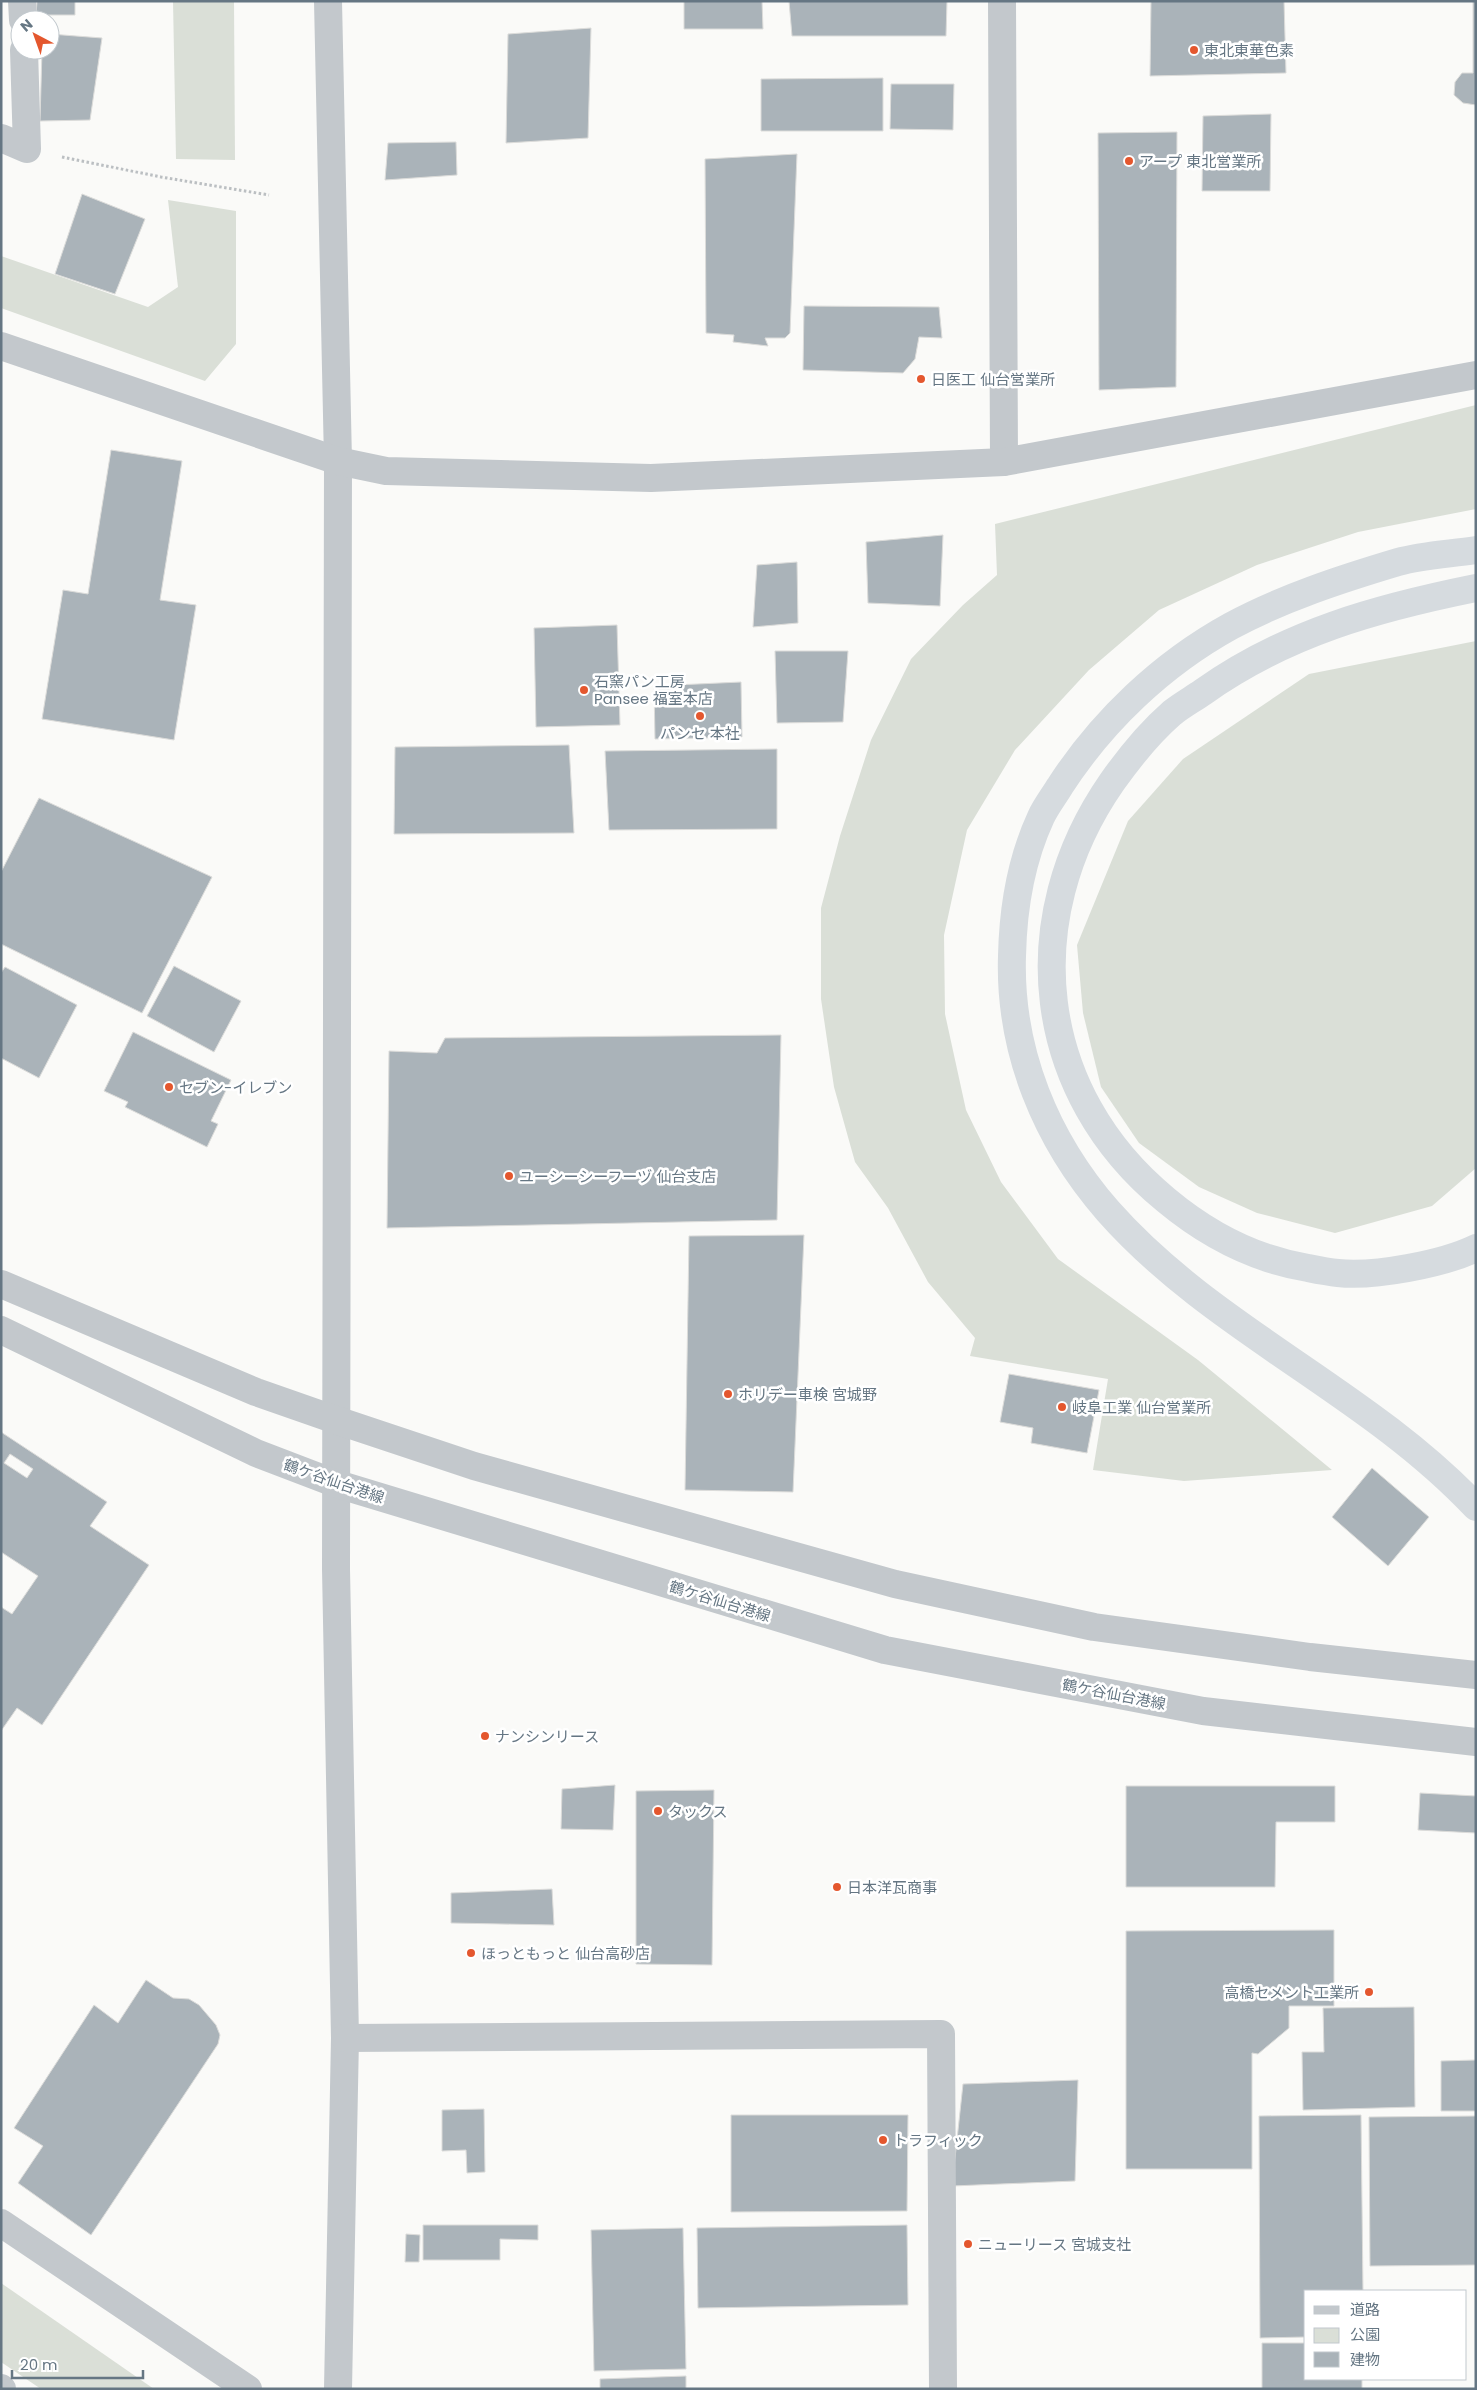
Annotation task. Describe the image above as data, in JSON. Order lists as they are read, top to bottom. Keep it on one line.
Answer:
{"streets":{"street":["鶴ケ谷仙台港線"]},"places":["東北東華色素","アープ 東北営業所","日医工 仙台営業所","石窯パン工房 Pansee 福室本店","パンセ 本社","セブン-イレブン","ユーシーシーフーヅ 仙台支店","ホリデー車検 宮城野","岐阜工業 仙台営業所","ナンシンリース","タックス","日本洋瓦商事","ほっともっと 仙台高砂店","高橋セメント工業所","トラフィック","ニューリース 宮城支社"],"legend":["道路","公園","建物"],"scale_bar":"20 m","north":"top left"}
